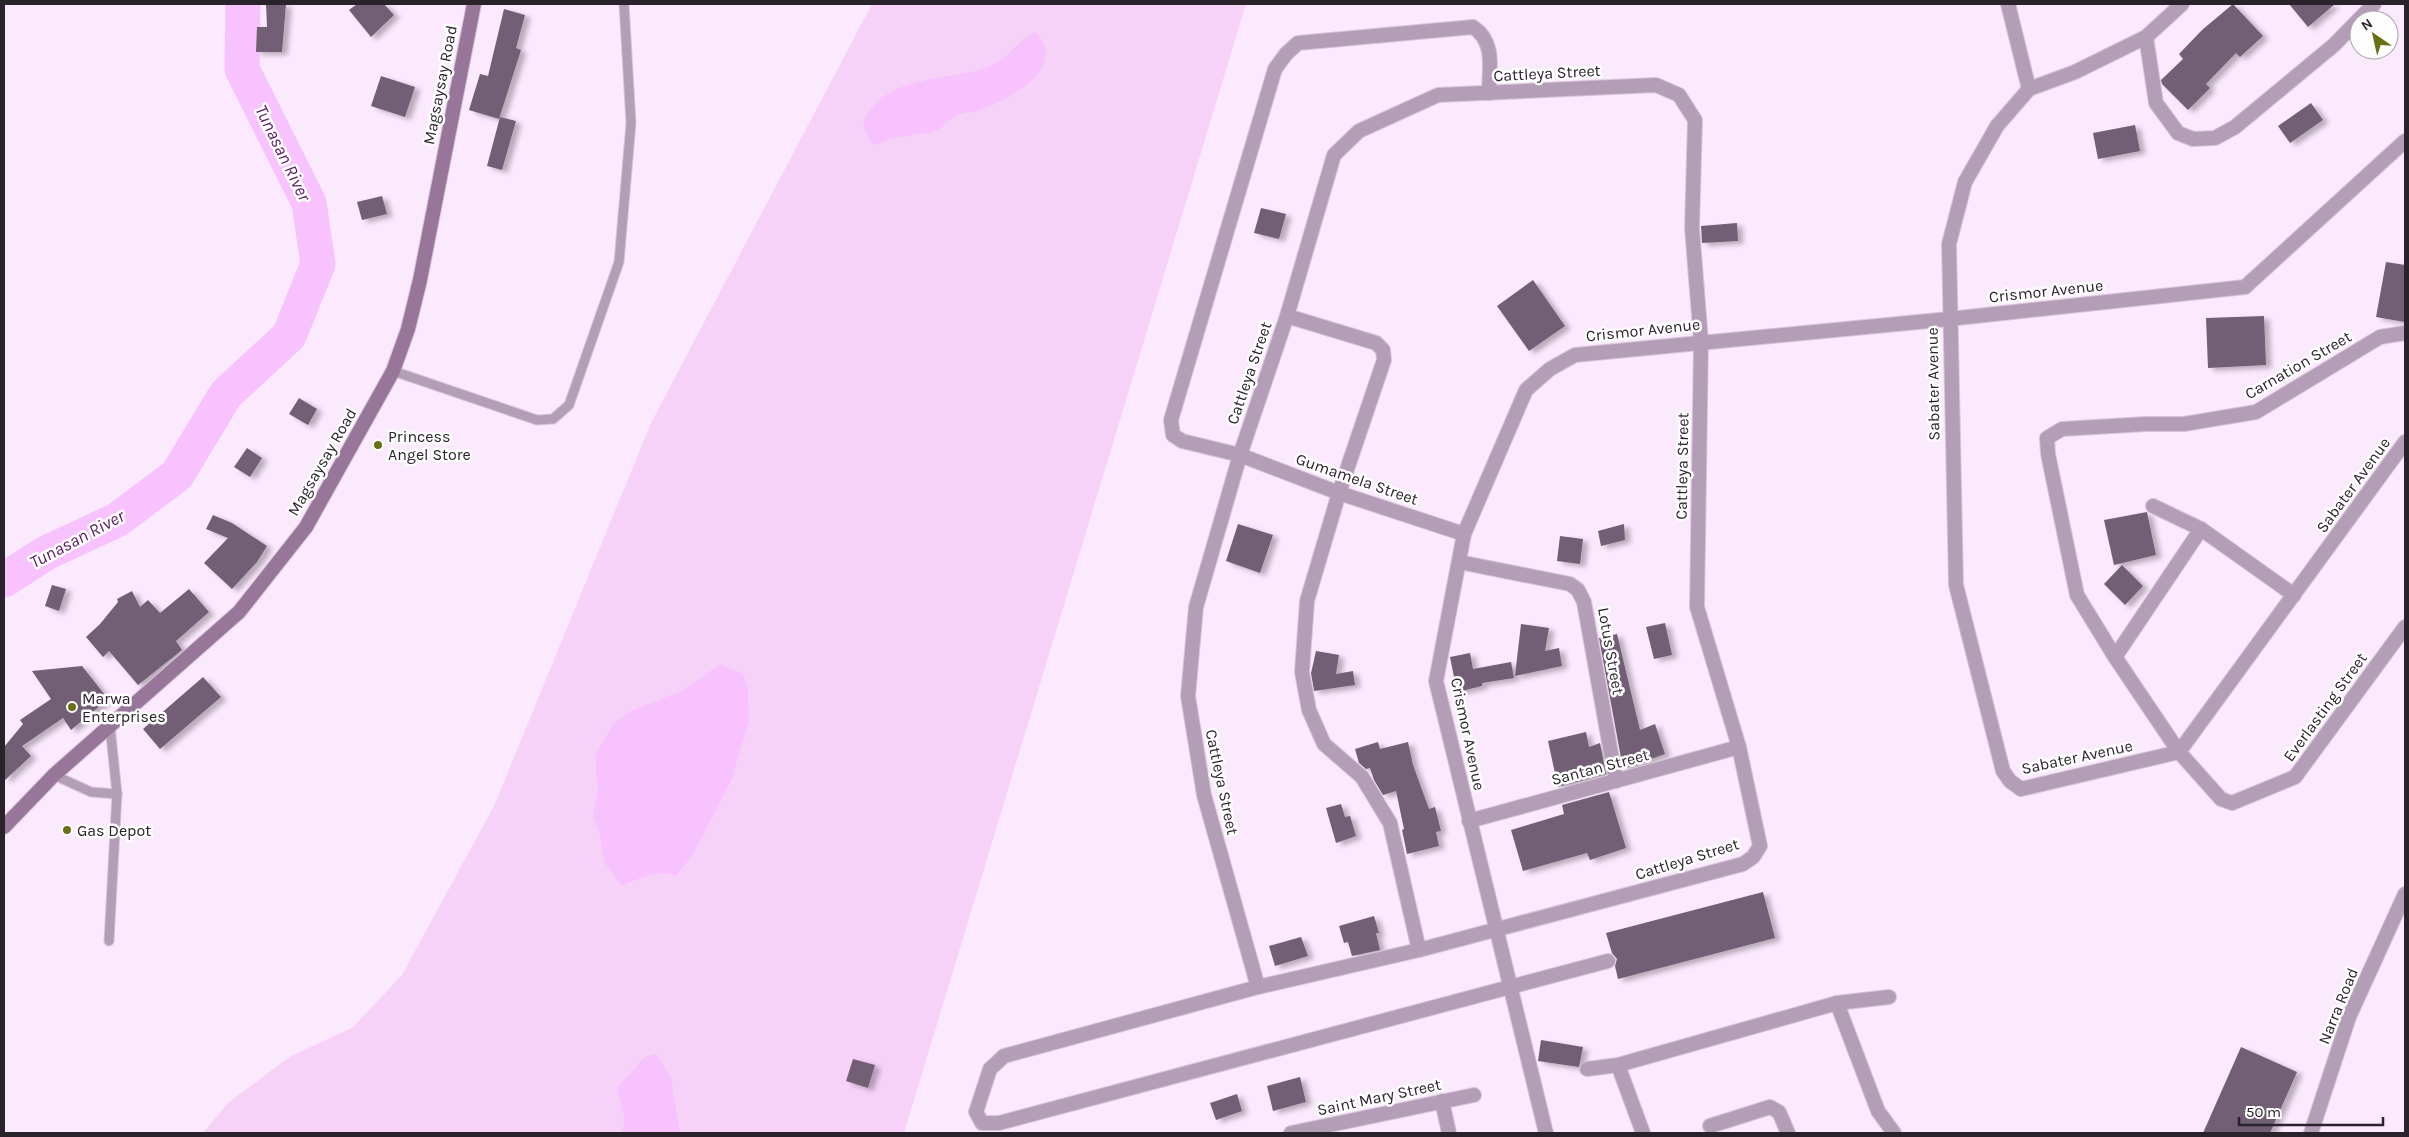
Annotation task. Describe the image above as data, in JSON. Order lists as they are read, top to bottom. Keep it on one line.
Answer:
{"streets":{"main road":["Magsaysay Road"],"street":["Cattleya Street","Crismor Avenue","Carnation Street","Sabater Avenue","Gumamela Street","Lotus Street","Everlasting Street","Santan Street","Narra Road","Saint Mary Street"]},"crossings":[["Cattleya Street","Crismor Avenue"],["Cattleya Street","Gumamela Street"],["Cattleya Street","Santan Street"],["Crismor Avenue","Sabater Avenue"],["Crismor Avenue","Gumamela Street"],["Crismor Avenue","Lotus Street"],["Crismor Avenue","Santan Street"],["Sabater Avenue","Everlasting Street"],["Lotus Street","Santan Street"]],"water":["Tunasan River"],"places":["Princess Angel Store","Marwa Enterprises","Gas Depot"],"scale_bar":"50 m","north":"top left"}
